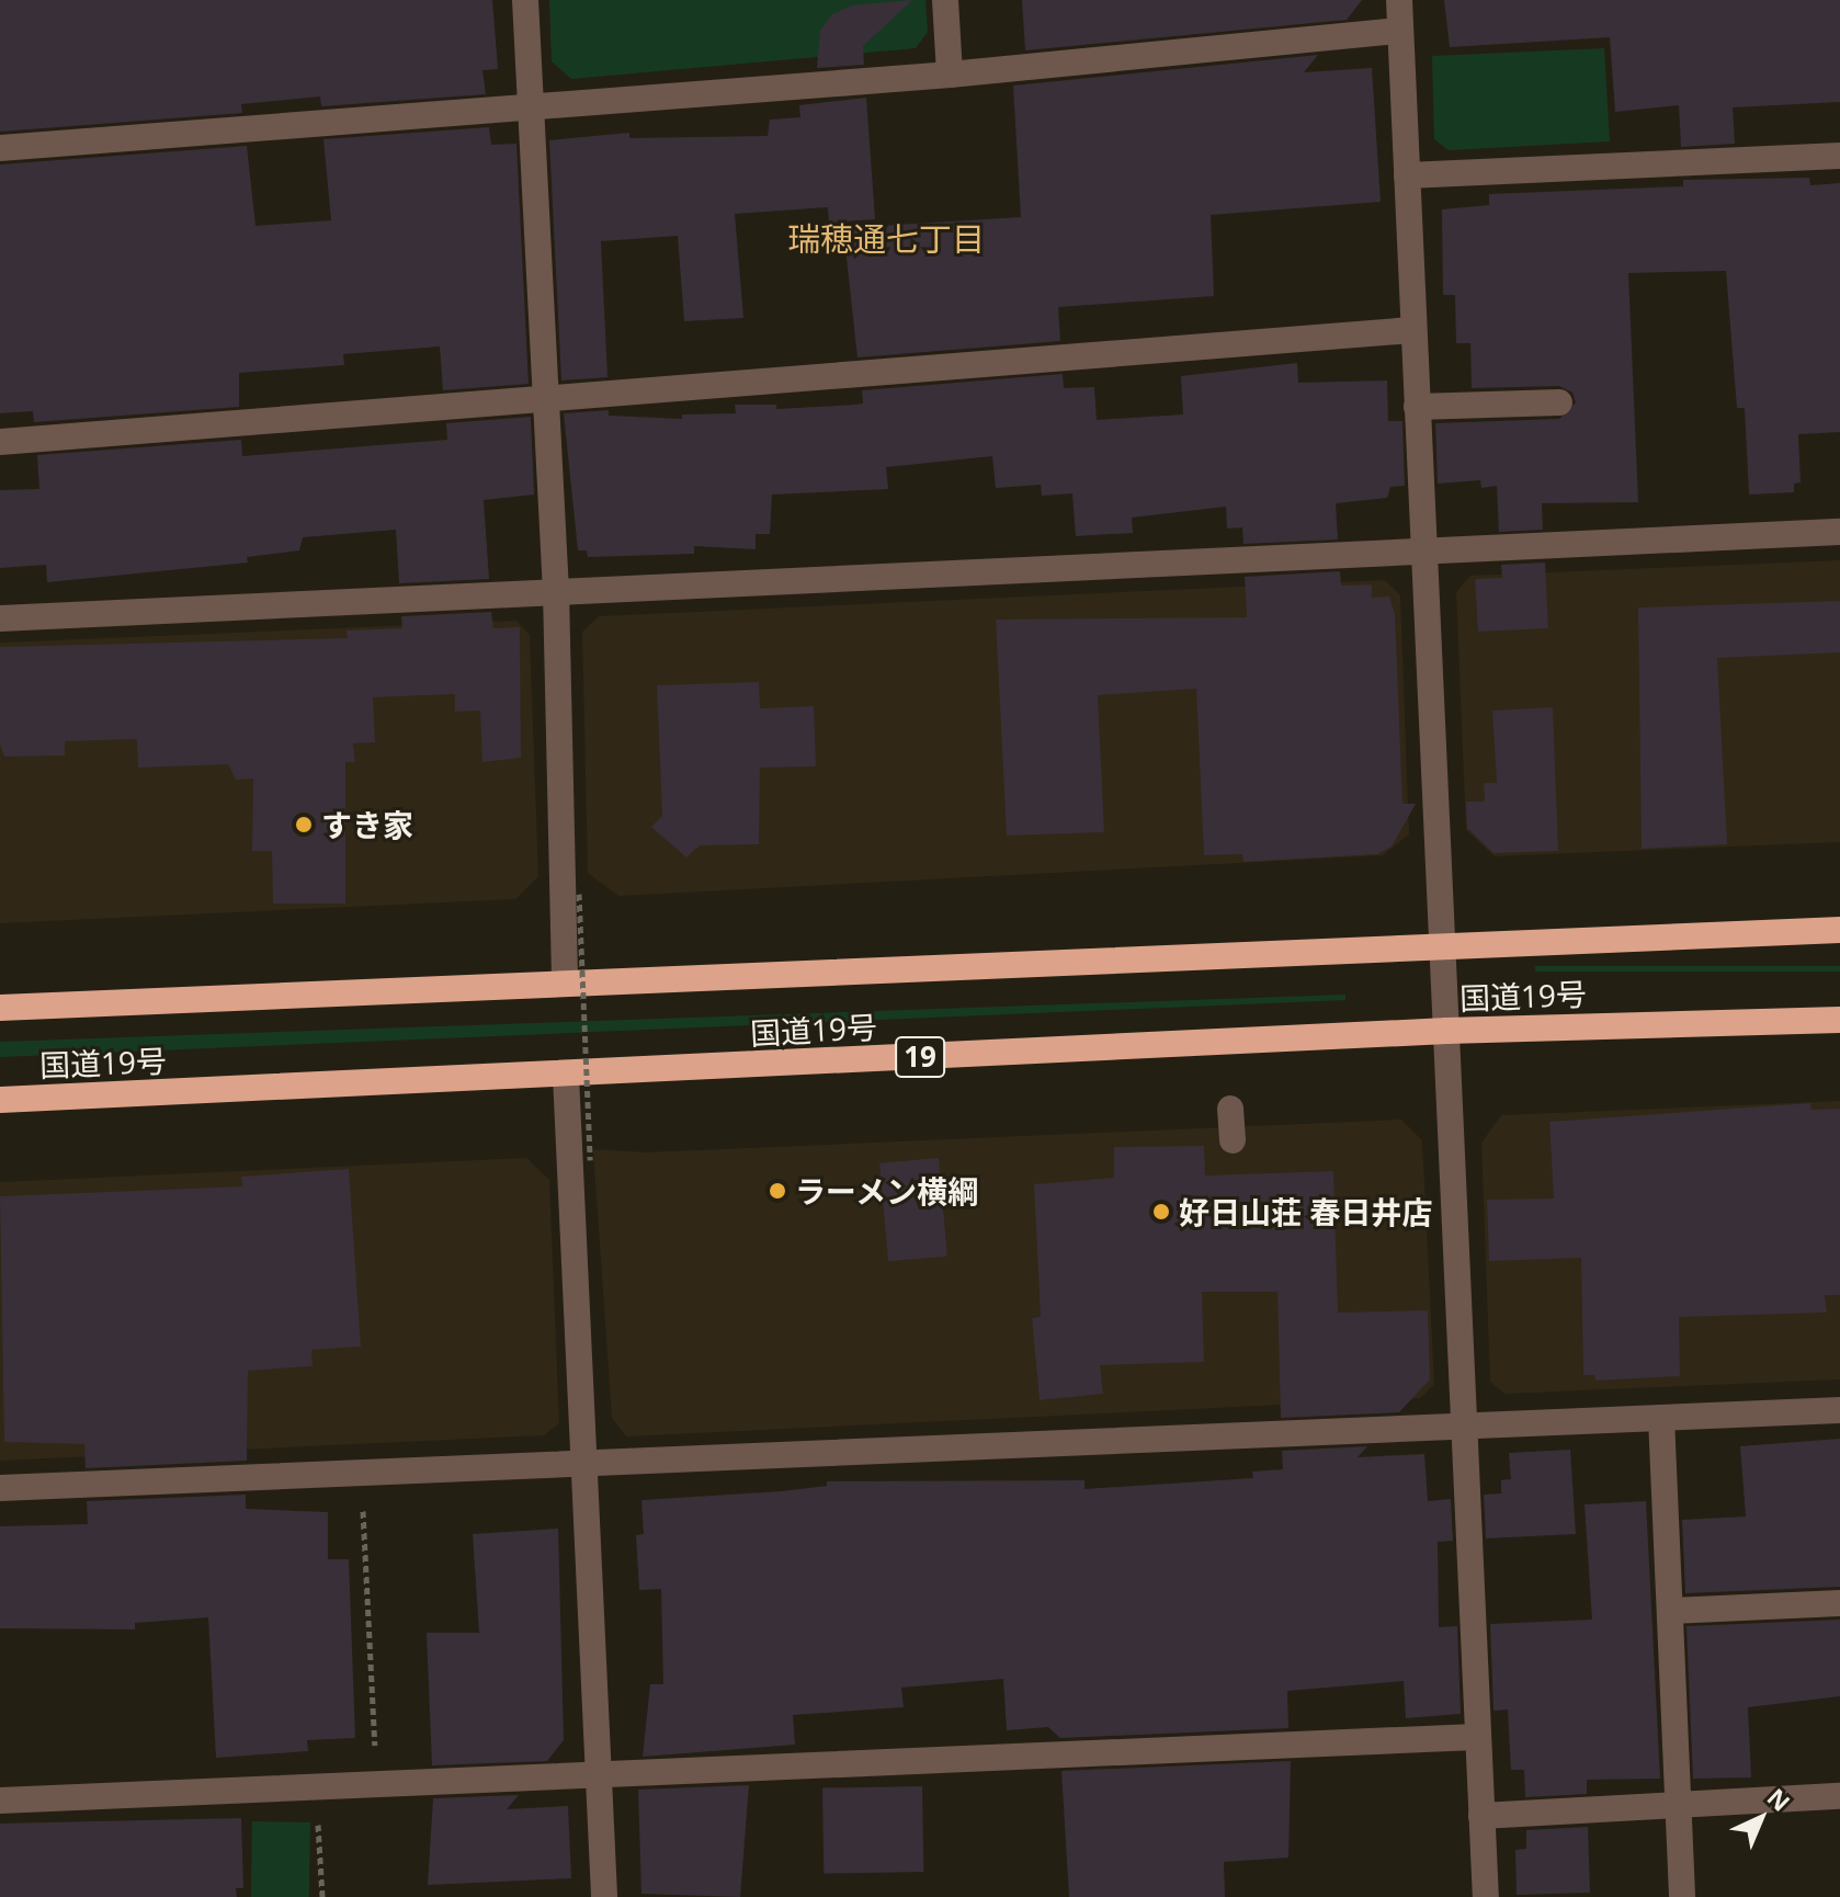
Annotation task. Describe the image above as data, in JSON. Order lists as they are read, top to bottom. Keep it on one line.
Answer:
{"streets":{"highway":["国道19号","19"]},"districts":["瑞穂通七丁目"],"places":["すき家","ラーメン横綱","好日山荘 春日井店"],"north":"top right"}
